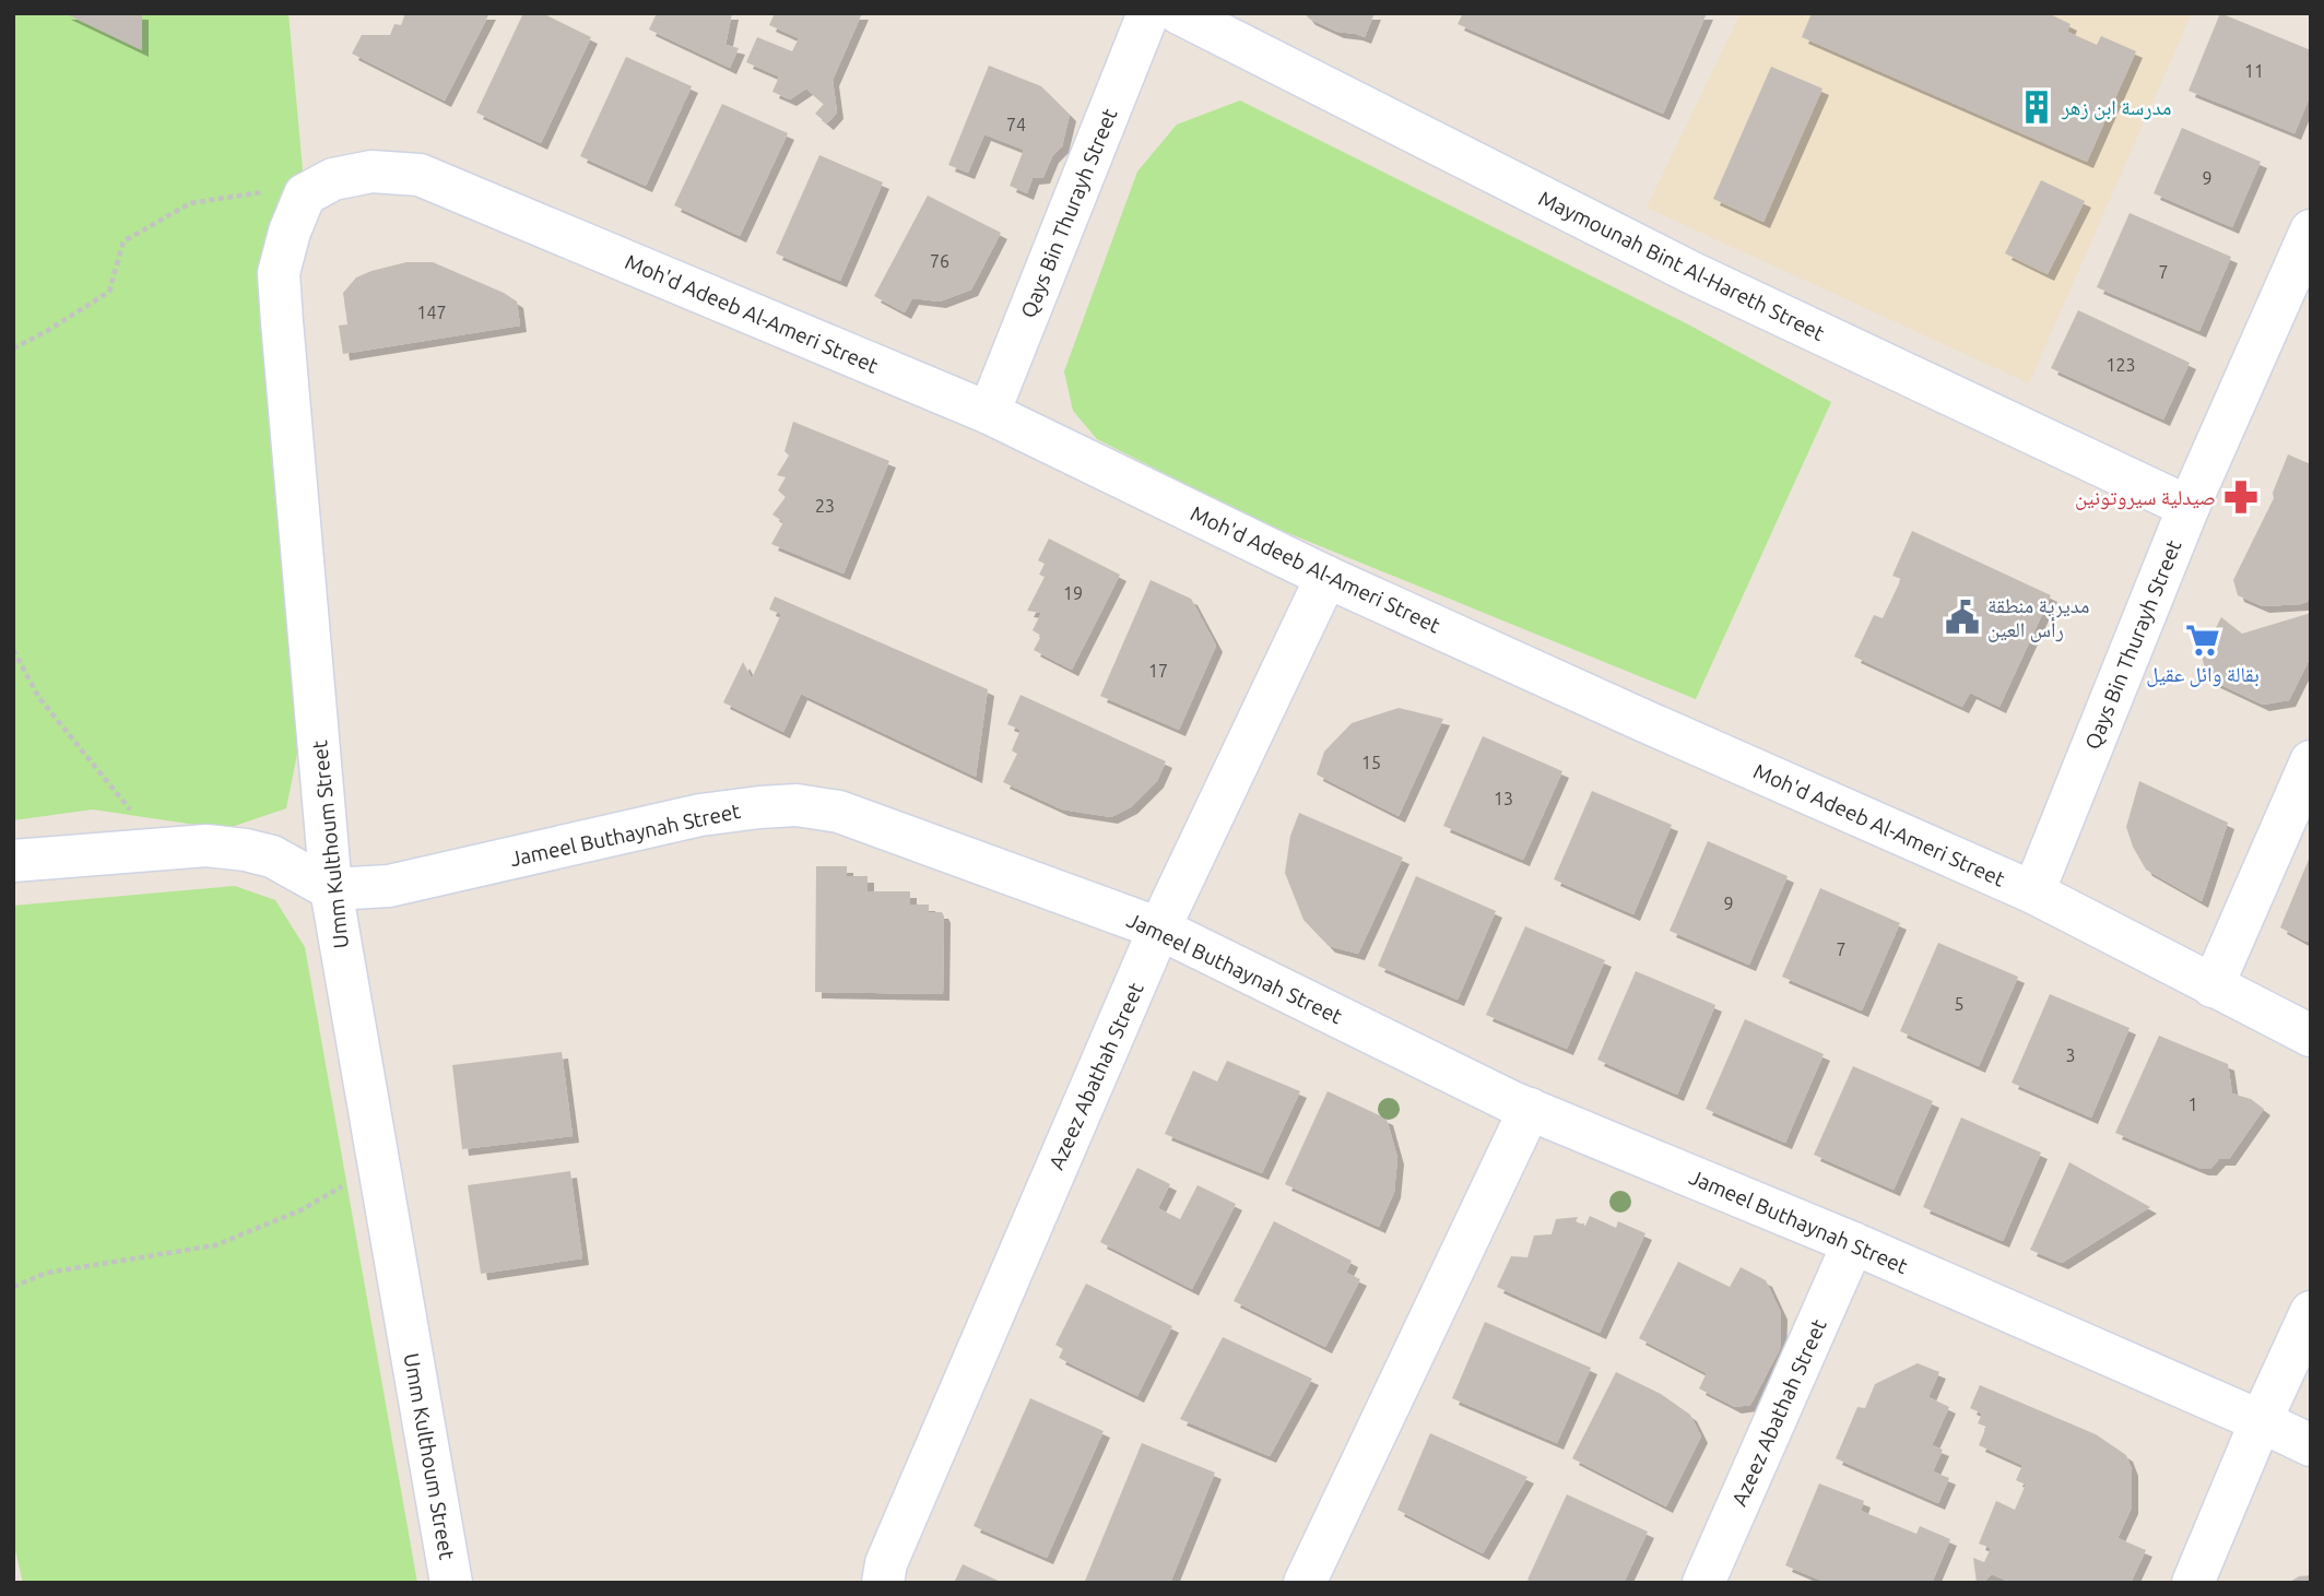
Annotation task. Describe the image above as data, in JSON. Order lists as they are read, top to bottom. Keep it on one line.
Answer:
{"streets":{"street":["Qays Bin Thurayh Street","Maymounah Bint Al-Hareth Street","Moh'd Adeeb Al-Ameri Street","Jameel Buthaynah Street","Umm Kulthoum Street","Azeez Abathah Street"]},"crossings":[["Qays Bin Thurayh Street","Maymounah Bint Al-Hareth Street"],["Qays Bin Thurayh Street","Moh'd Adeeb Al-Ameri Street"],["Moh'd Adeeb Al-Ameri Street","Umm Kulthoum Street"],["Moh'd Adeeb Al-Ameri Street","Azeez Abathah Street"],["Jameel Buthaynah Street","Umm Kulthoum Street"],["Jameel Buthaynah Street","Azeez Abathah Street"]],"places":{"building":["مدرسة ابن زهر"],"pharmacy":["صيدلية سيروتونين"],"public building":["مديرية منطقة رأس العين"],"supermarket":["بقالة وائل عقيل"]},"house_numbers":["11","74","9","76","7","147","123","23","19","17","15","13","9","7","5","3","1"]}
